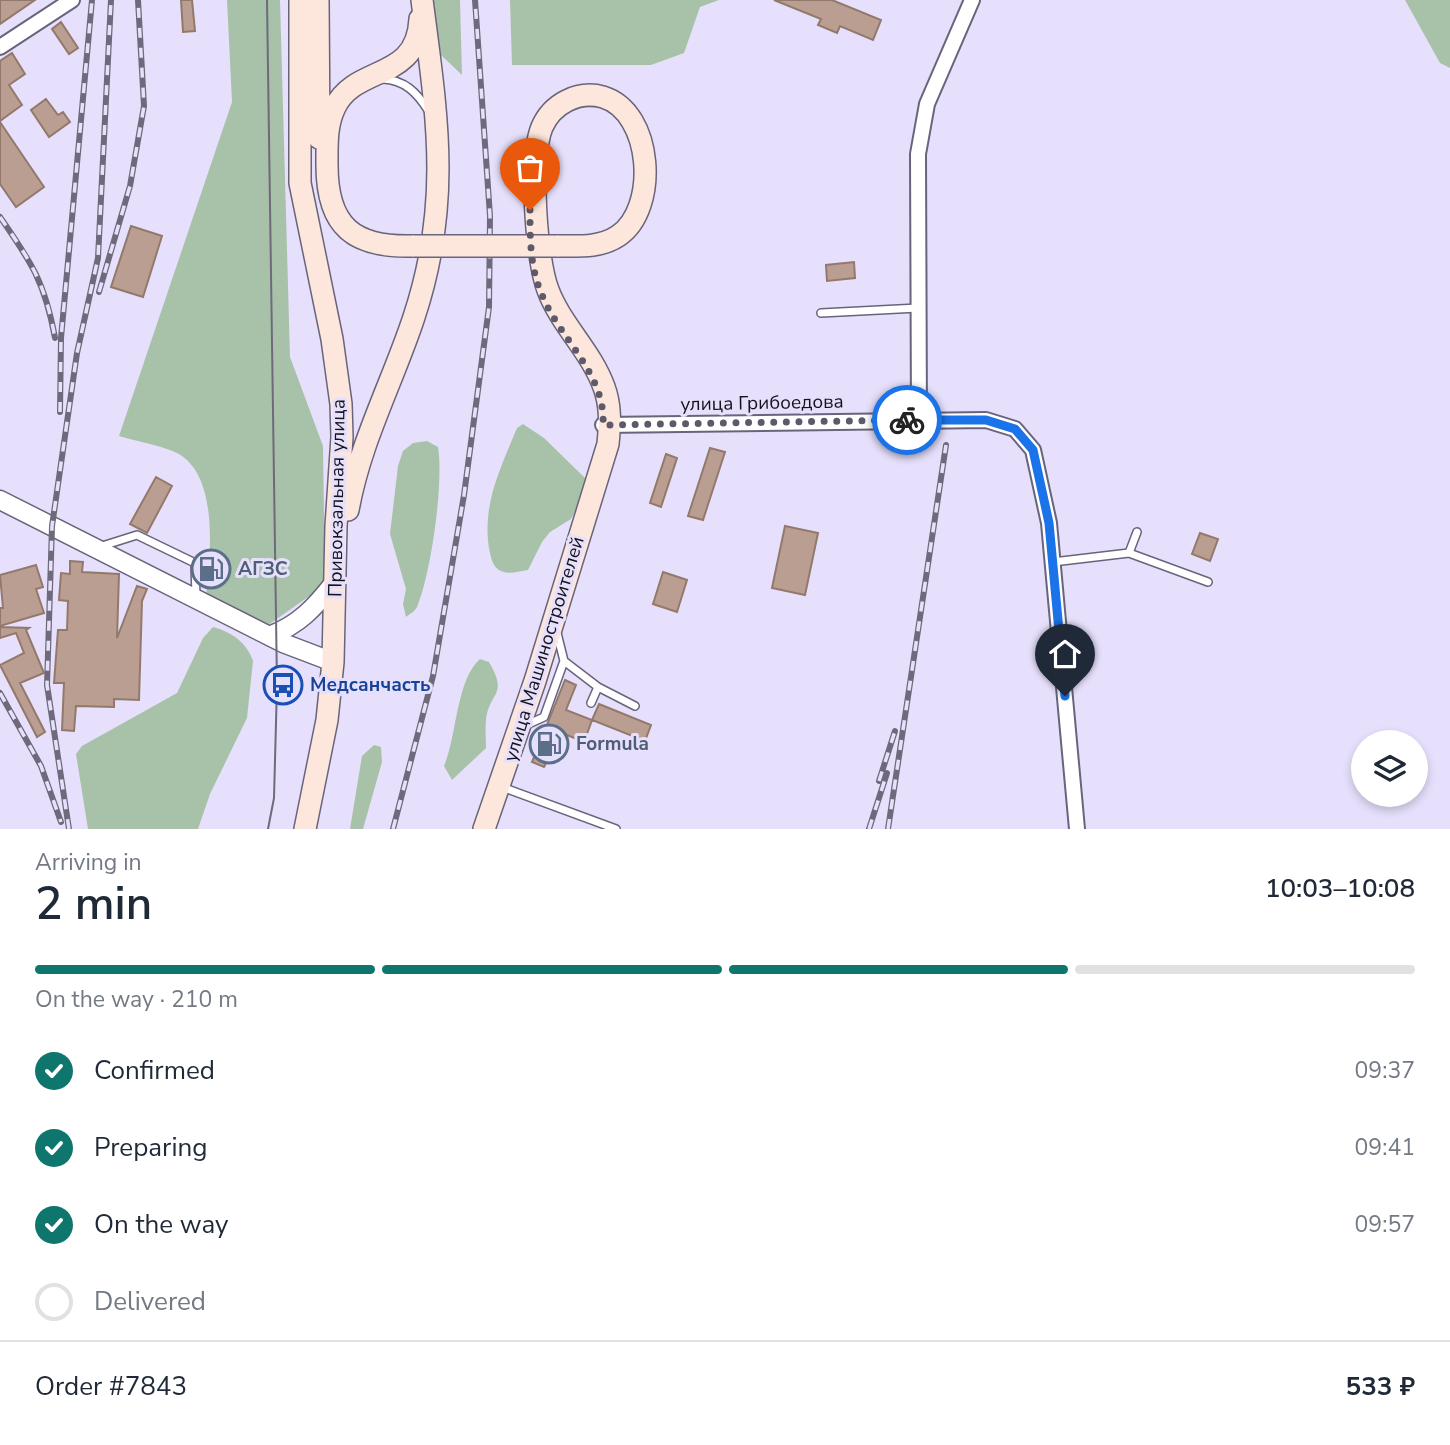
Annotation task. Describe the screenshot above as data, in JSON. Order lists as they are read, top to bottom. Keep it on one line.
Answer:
{"streets":{"main road":["Привокзальная улица","улица Машиностроителей"],"street":["улица Грибоедова"]},"crossings":[["улица Грибоедова","улица Машиностроителей"]],"places":{"fuel station":["АГЗС","Formula"],"bus stop":["Медсанчасть"]},"page":{"heading":["2 min","Arriving in","10:03–10:08"],"panel":["Order #7843","533 ₽"],"bar":"On the way · 210 m","list":[["Confirmed","09:37"],["Preparing","09:41"],["On the way","09:57"],"Delivered"]}}
